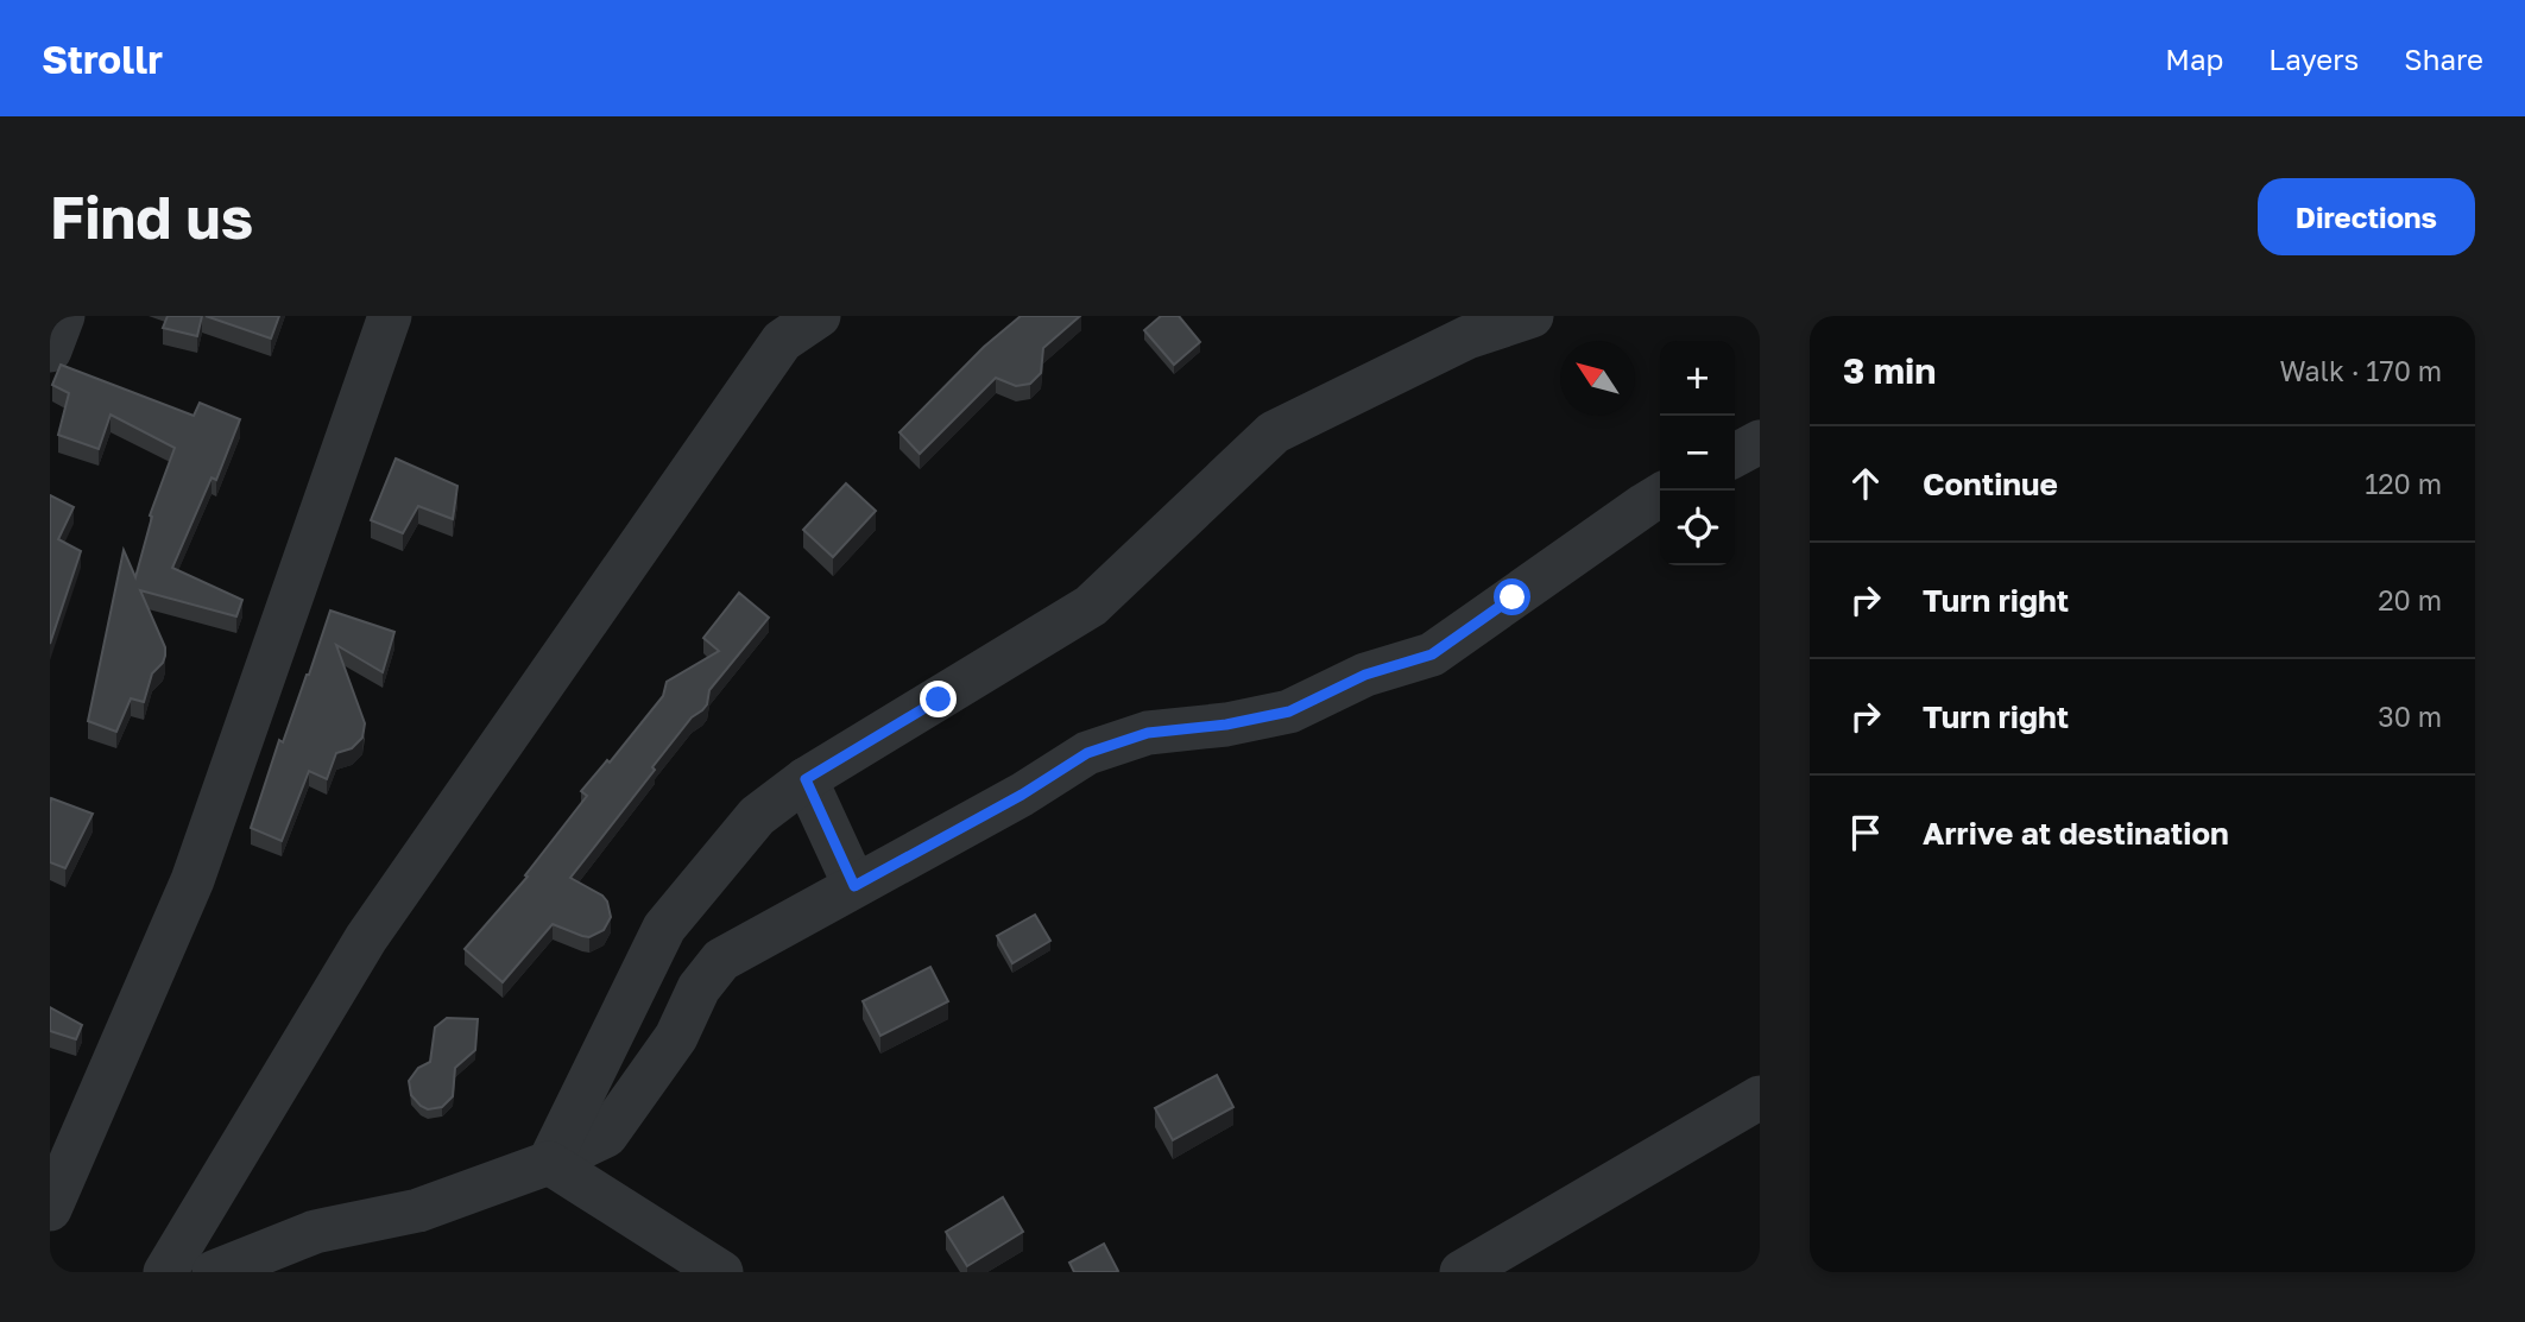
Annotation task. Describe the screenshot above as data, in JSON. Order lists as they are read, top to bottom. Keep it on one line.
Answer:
{"north":"top left","page":{"header":"Strollr","nav":["Map","Layers","Share"],"buttons":"Directions","title":"Find us","heading":["3 min","Walk · 170 m"],"map_buttons":["+","−"],"list":[["Continue","120 m"],["Turn right","20 m"],["Turn right","30 m"],"Arrive at destination"]}}
